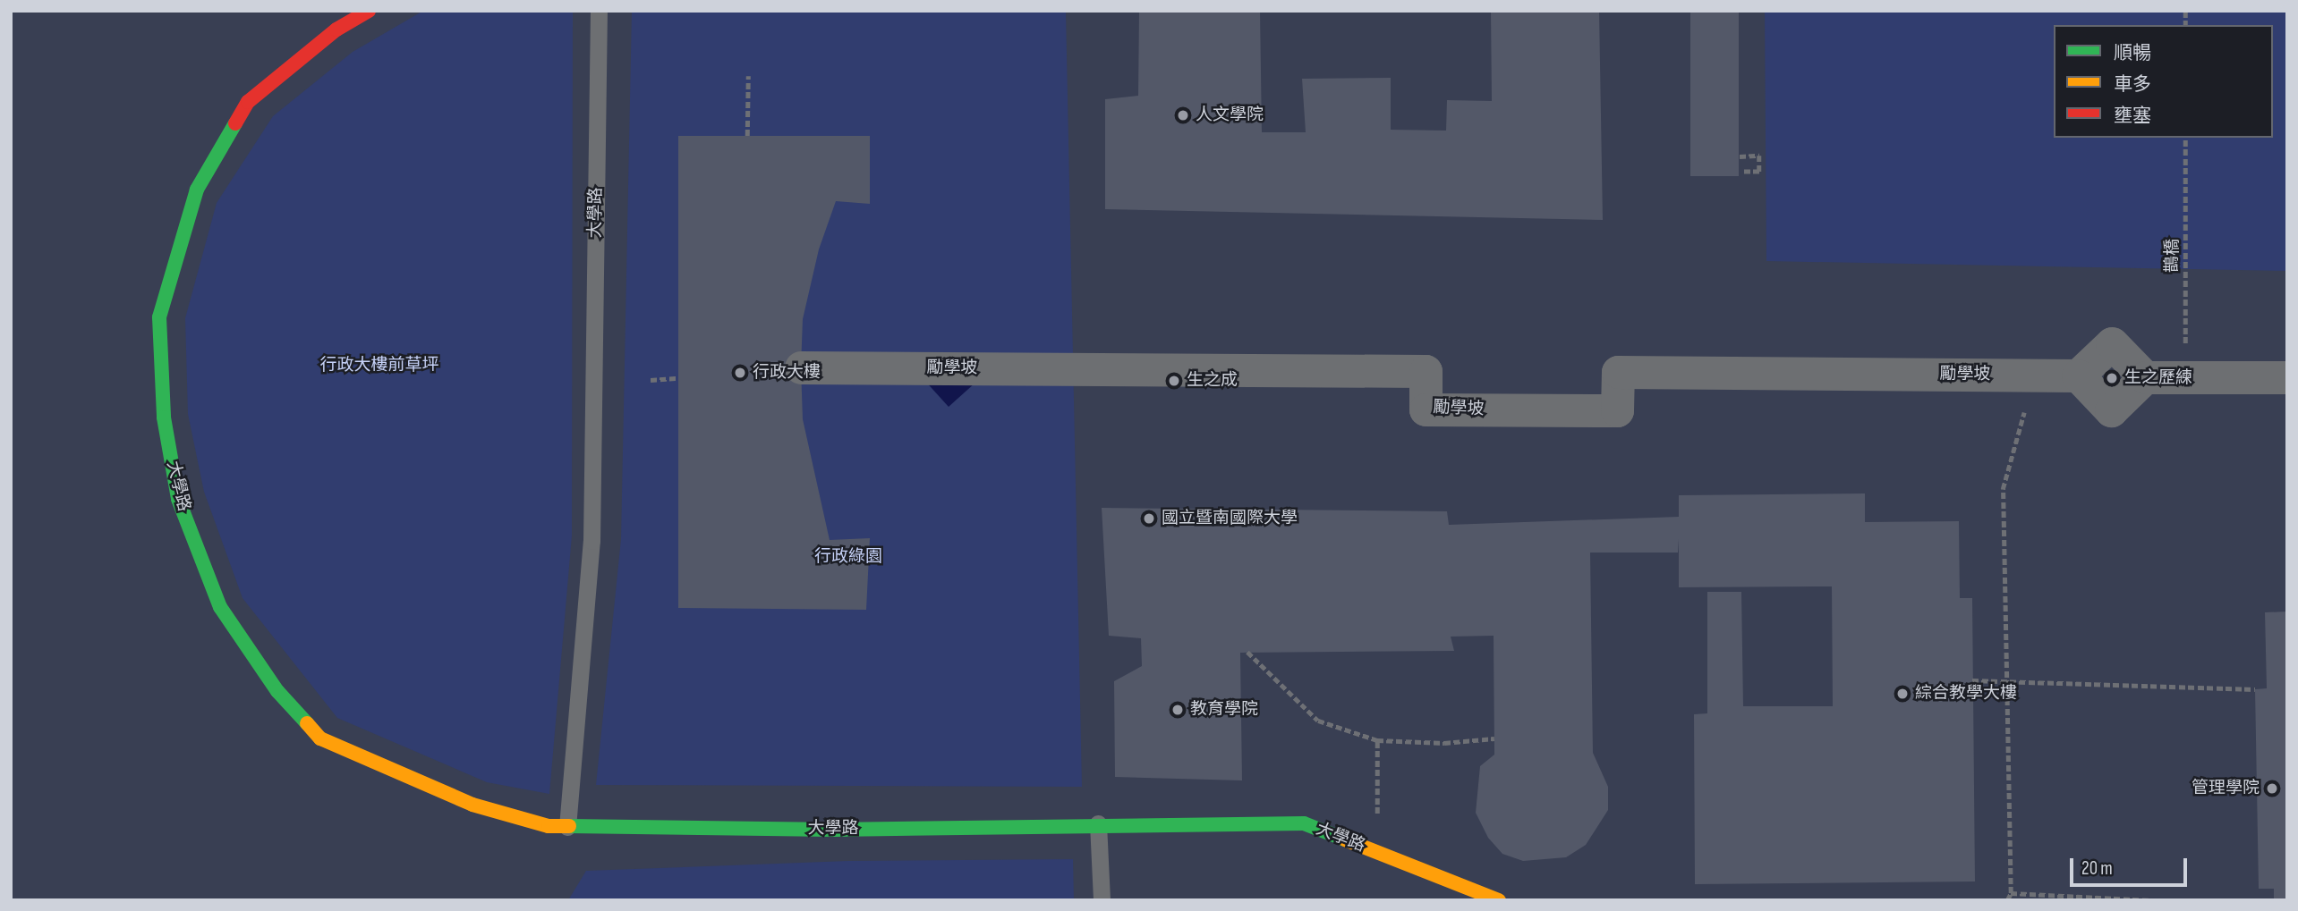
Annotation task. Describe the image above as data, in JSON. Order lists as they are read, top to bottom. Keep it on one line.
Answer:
{"streets":{"street":["大學路","勵學坡"],"path":["鵲橋"]},"parks":["行政大樓前草坪","行政綠園"],"places":["人文學院","行政大樓","生之歷練","生之成","國立暨南國際大學","綜合教學大樓","教育學院","管理學院"],"legend":["順暢","車多","壅塞"],"scale_bar":"20 m"}
